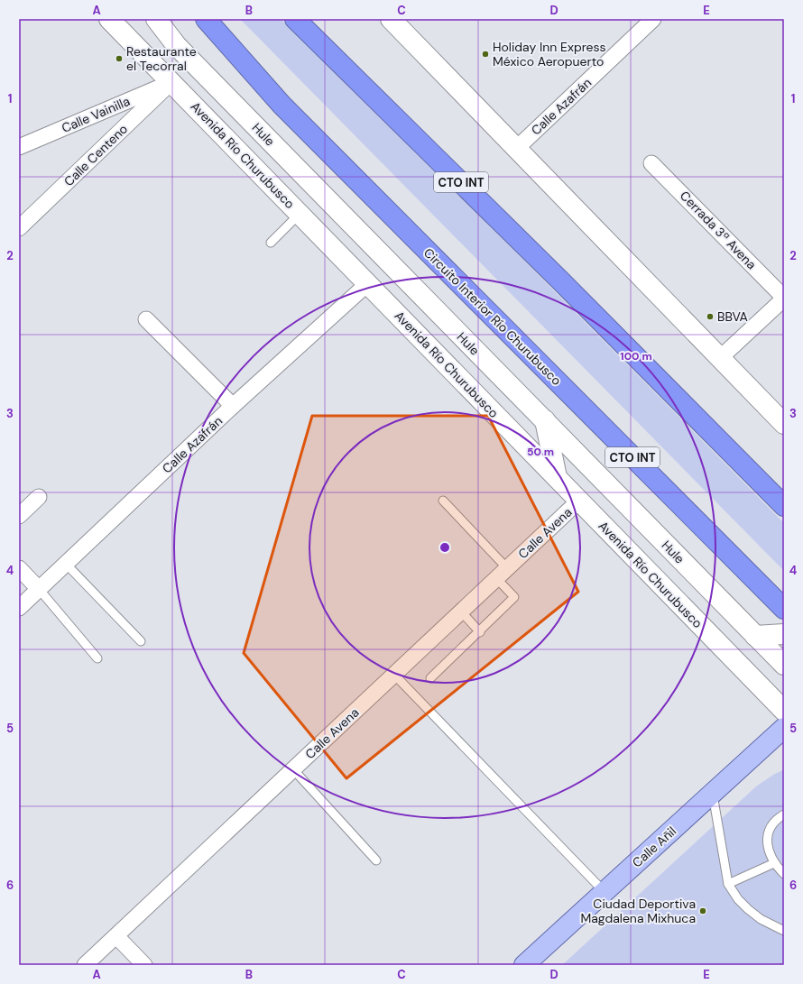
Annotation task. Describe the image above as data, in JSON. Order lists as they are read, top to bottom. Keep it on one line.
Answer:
{"streets":{"highway":["CTO INT","Circuito Interior Río Churubusco"],"main road":["Hule","Avenida Río Churubusco","Calle Añil"],"street":["Calle Azafrán","Calle Vainilla","Calle Centeno","Cerrada 3ª Avena","Calle Avena"]},"crossings":[["Calle Azafrán","Avenida Río Churubusco"],["Calle Vainilla","Calle Centeno"],["Calle Vainilla","Avenida Río Churubusco"],["Calle Centeno","Avenida Río Churubusco"],["Avenida Río Churubusco","Calle Avena"]],"places":["Holiday Inn Express México Aeropuerto","Restaurante el Tecorral","BBVA","Ciudad Deportiva Magdalena Mixhuca"],"grid":{"columns":["A","B","C","D","E"],"rows":["1","2","3","4","5","6"]},"rings":["100 m","50 m"]}
